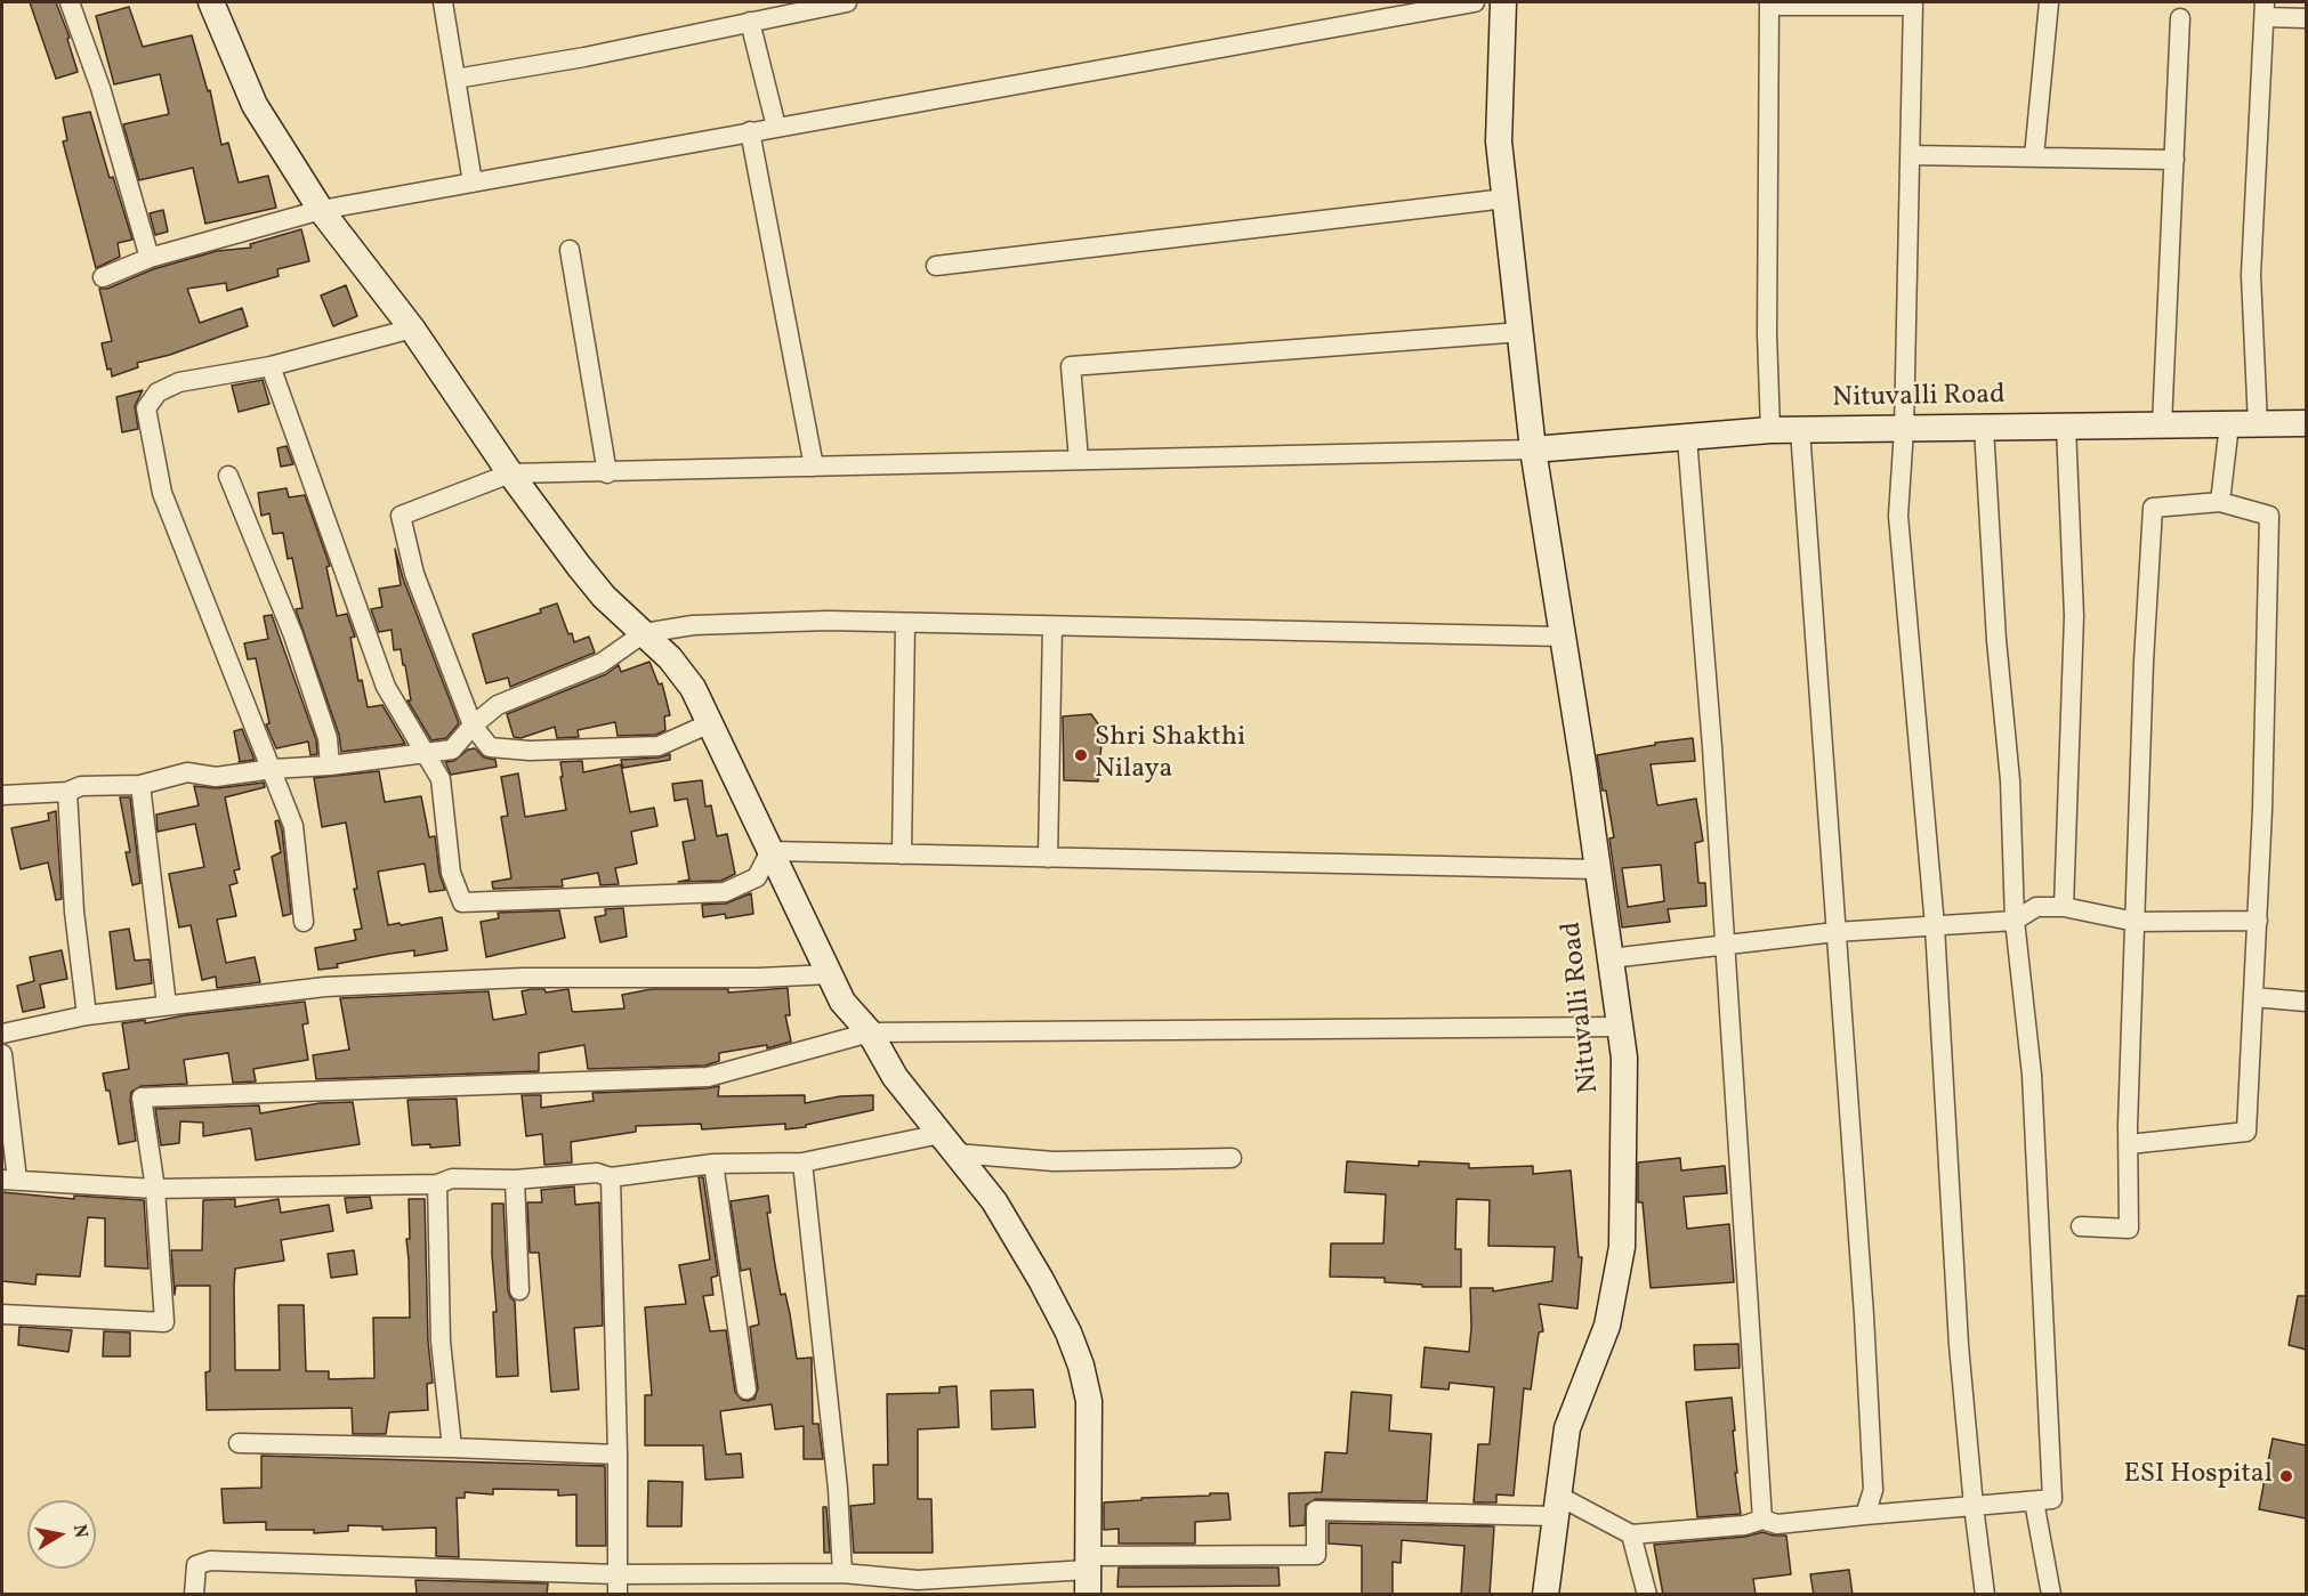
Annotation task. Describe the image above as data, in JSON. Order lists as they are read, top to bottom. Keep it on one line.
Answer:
{"streets":{"street":["Nituvalli Road"]},"places":["Shri Shakthi Nilaya","ESI Hospital"],"north":"right"}
